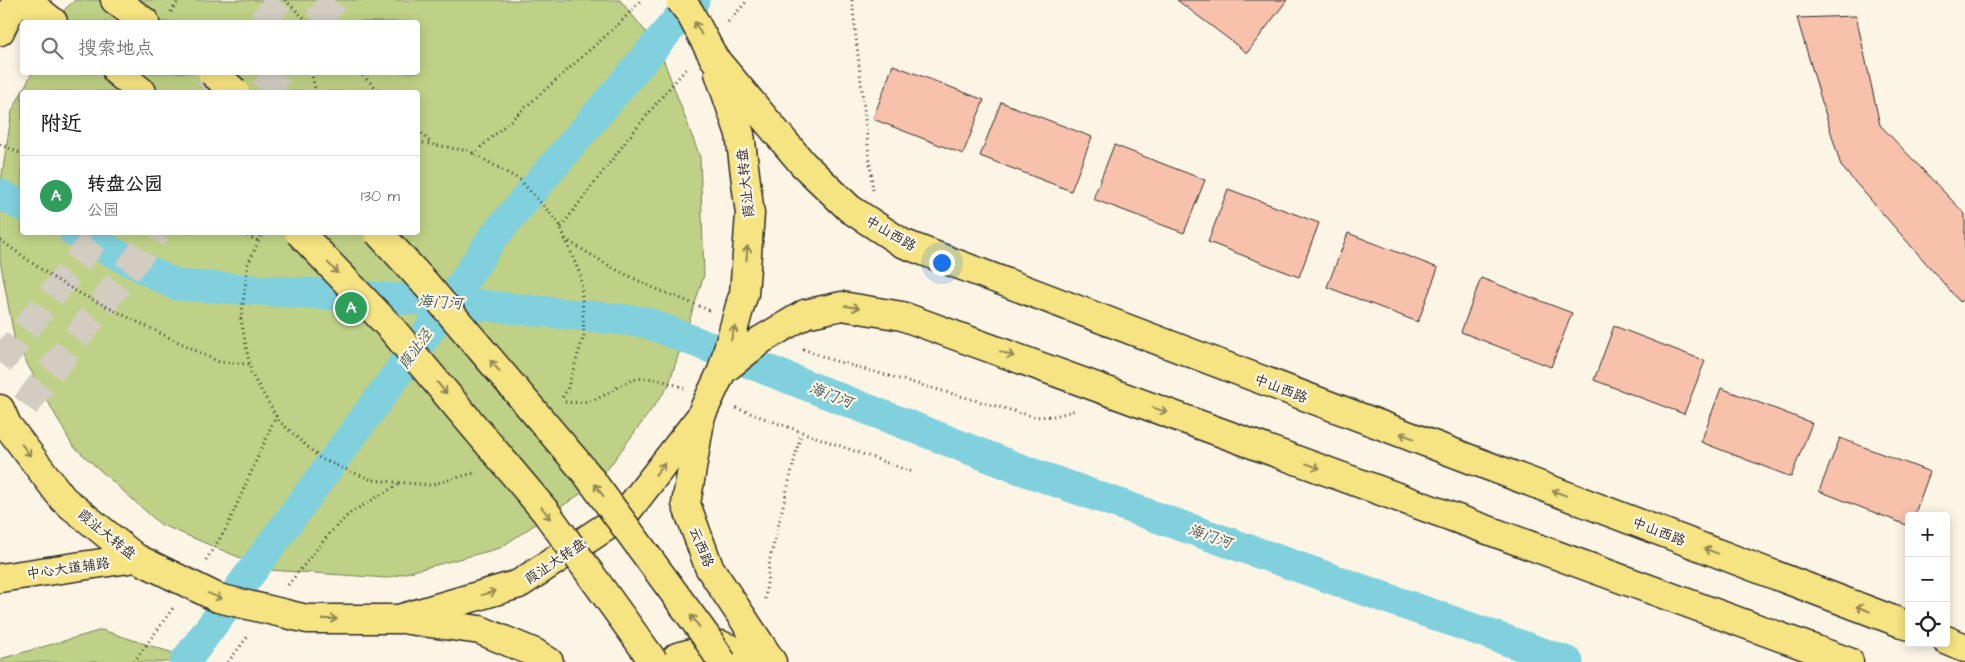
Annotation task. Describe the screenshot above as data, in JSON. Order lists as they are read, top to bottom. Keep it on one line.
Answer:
{"streets":{"main road":["葭沚大转盘","中山西路","云西路","中心大道辅路"]},"crossings":[["葭沚大转盘","中山西路"],["葭沚大转盘","云西路"],["葭沚大转盘","中心大道辅路"]],"water":["海门河","葭沚泾"],"page":{"search":"搜索地点","heading":"附近","list":[{"mark":"A","name":"转盘公园","note":"公园","value":"130 m"}],"pins":"A","map_buttons":["+","−"]}}
